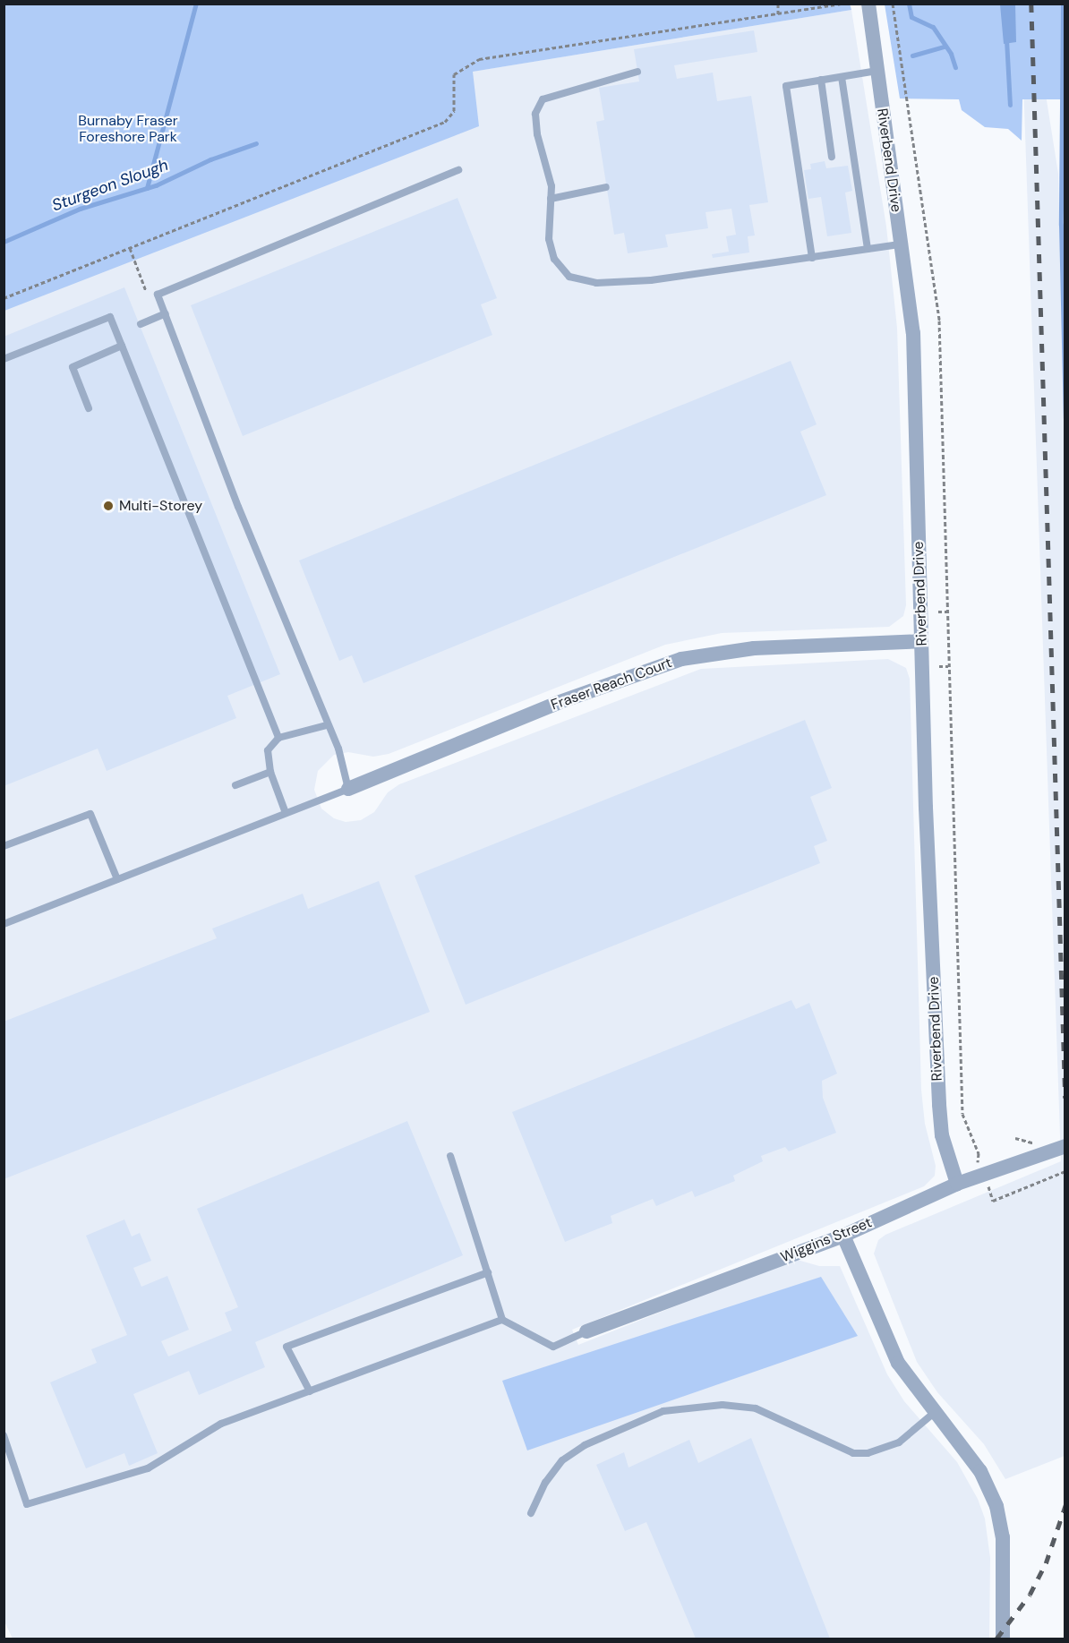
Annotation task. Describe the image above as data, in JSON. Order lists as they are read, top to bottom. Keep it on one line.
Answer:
{"streets":{"street":["Riverbend Drive","Fraser Reach Court","Wiggins Street"]},"crossings":[["Riverbend Drive","Fraser Reach Court"],["Riverbend Drive","Wiggins Street"]],"water":["Sturgeon Slough"],"parks":["Burnaby Fraser Foreshore Park"],"places":["Multi-Storey"]}
